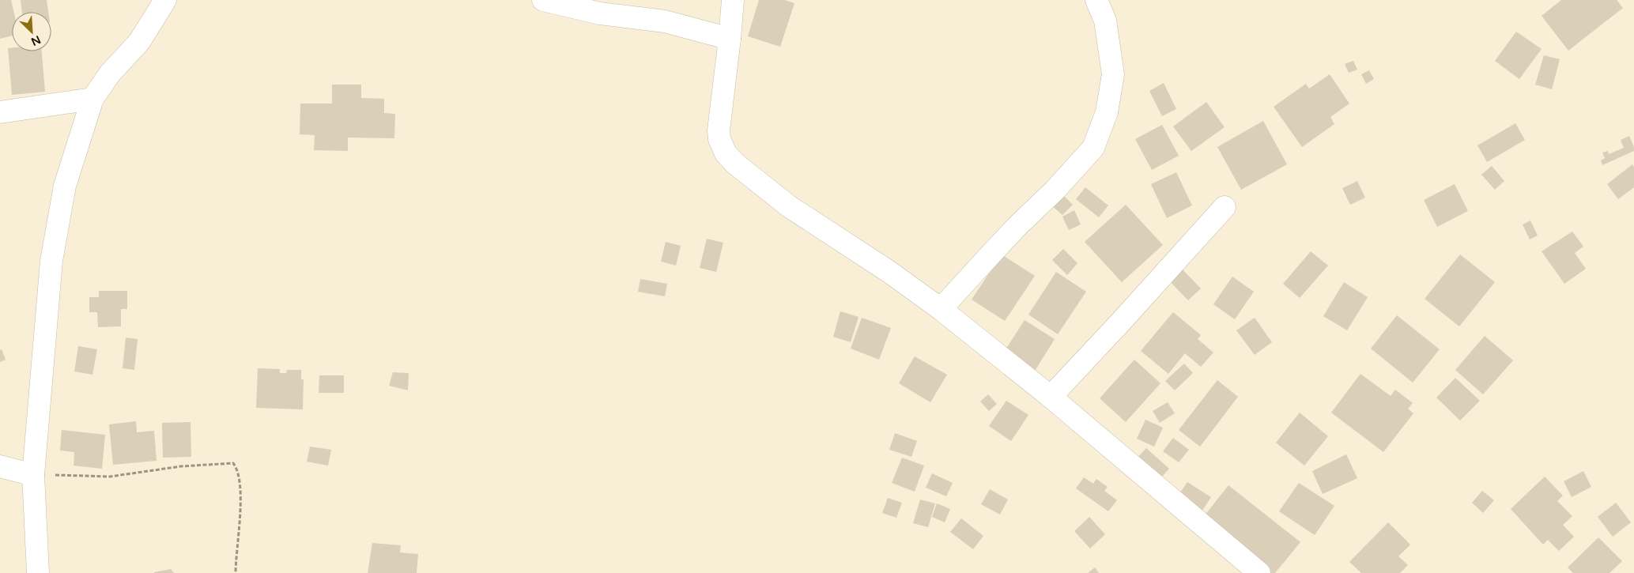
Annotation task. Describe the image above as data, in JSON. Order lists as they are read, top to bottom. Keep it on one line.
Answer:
{"north":"bottom right"}
